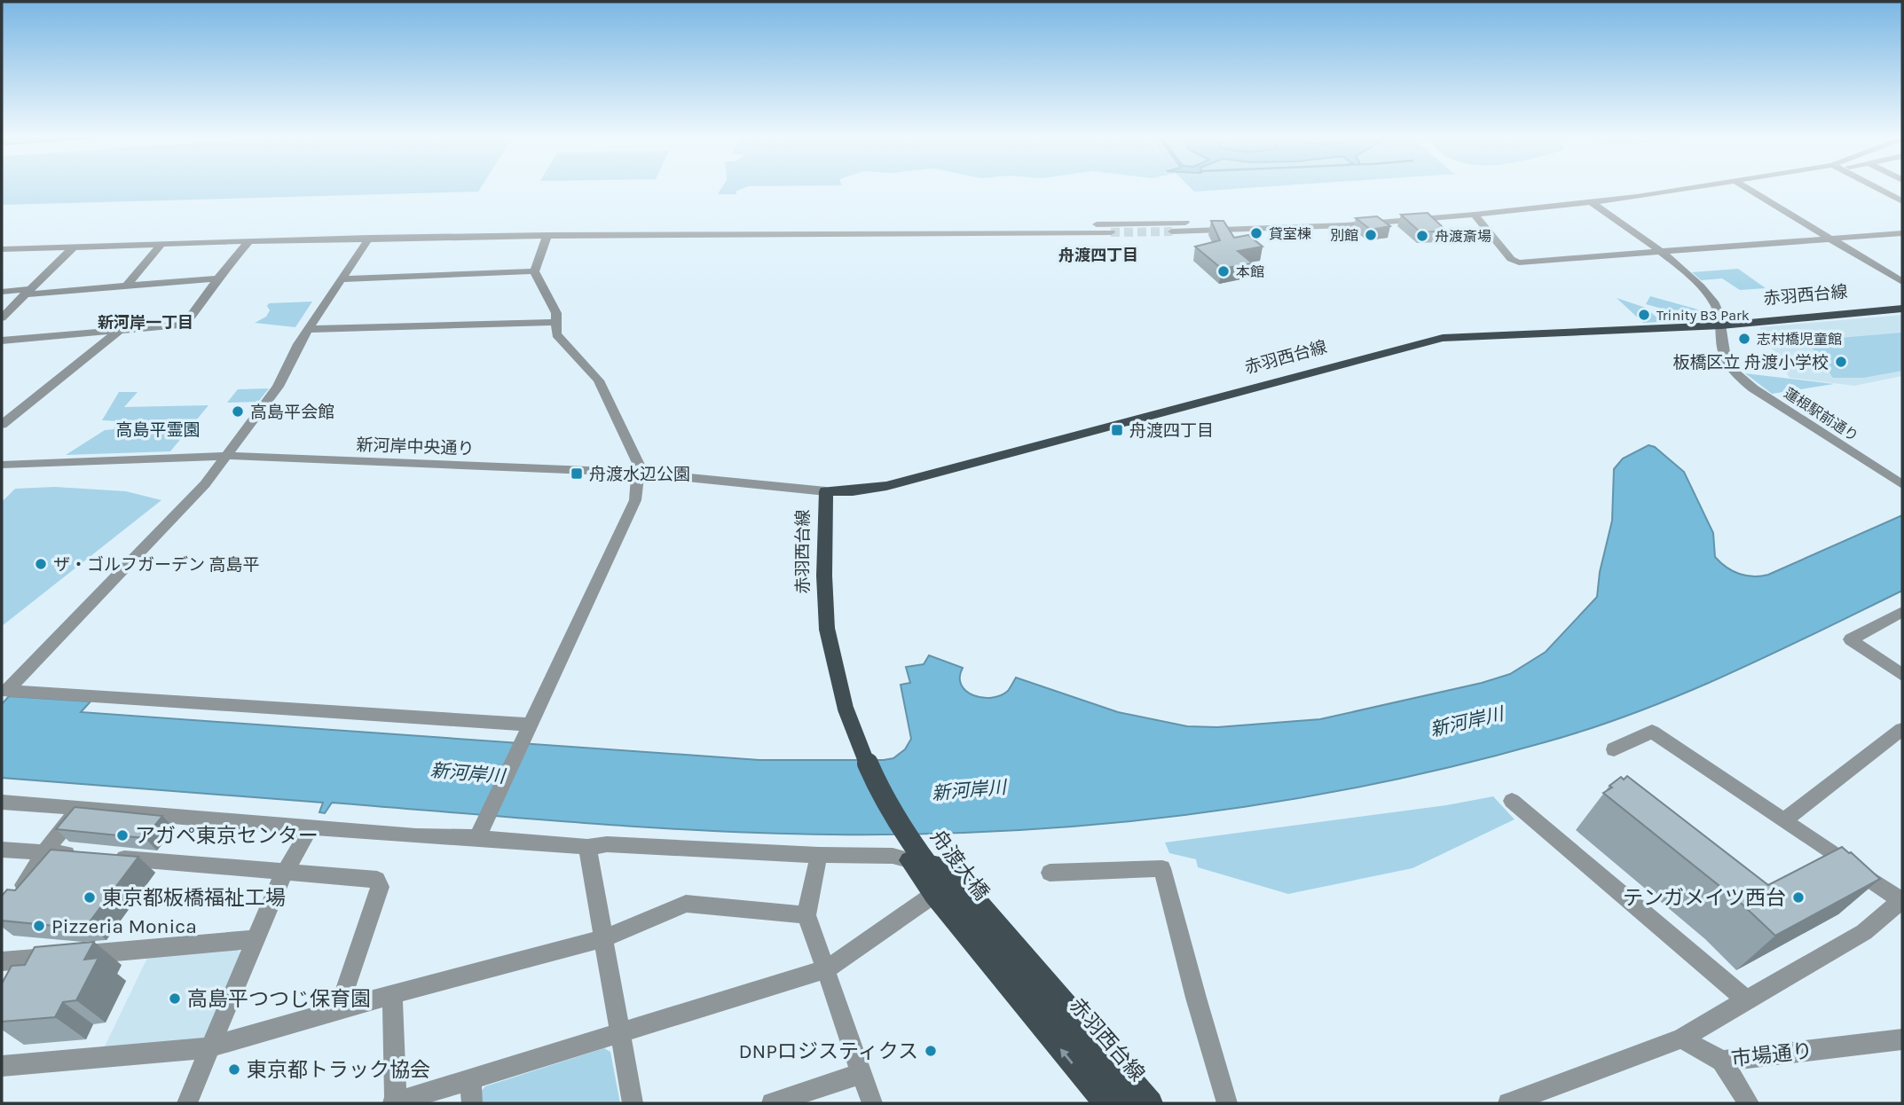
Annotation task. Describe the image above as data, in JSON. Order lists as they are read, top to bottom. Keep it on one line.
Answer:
{"streets":{"main road":["赤羽西台線","舟渡大橋"],"street":["蓮根駅前通り","新河岸中央通り","市場通り"]},"crossings":[["赤羽西台線","蓮根駅前通り"],["赤羽西台線","新河岸中央通り"],["赤羽西台線","舟渡大橋"]],"districts":["舟渡四丁目","新河岸一丁目"],"water":["新河岸川"],"parks":["高島平霊園"],"places":{"other":["貸室棟","別館","舟渡斎場","本館","Trinity B3 Park","志村橋児童館","板橋区立 舟渡小学校","高島平会館","ザ・ゴルフガーデン 高島平","アガペ東京センター","東京都板橋福祉工場","テンガメイツ西台","Pizzeria Monica","高島平つつじ保育園","DNPロジスティクス","東京都トラック協会"],"transit":["舟渡四丁目","舟渡水辺公園"]}}
